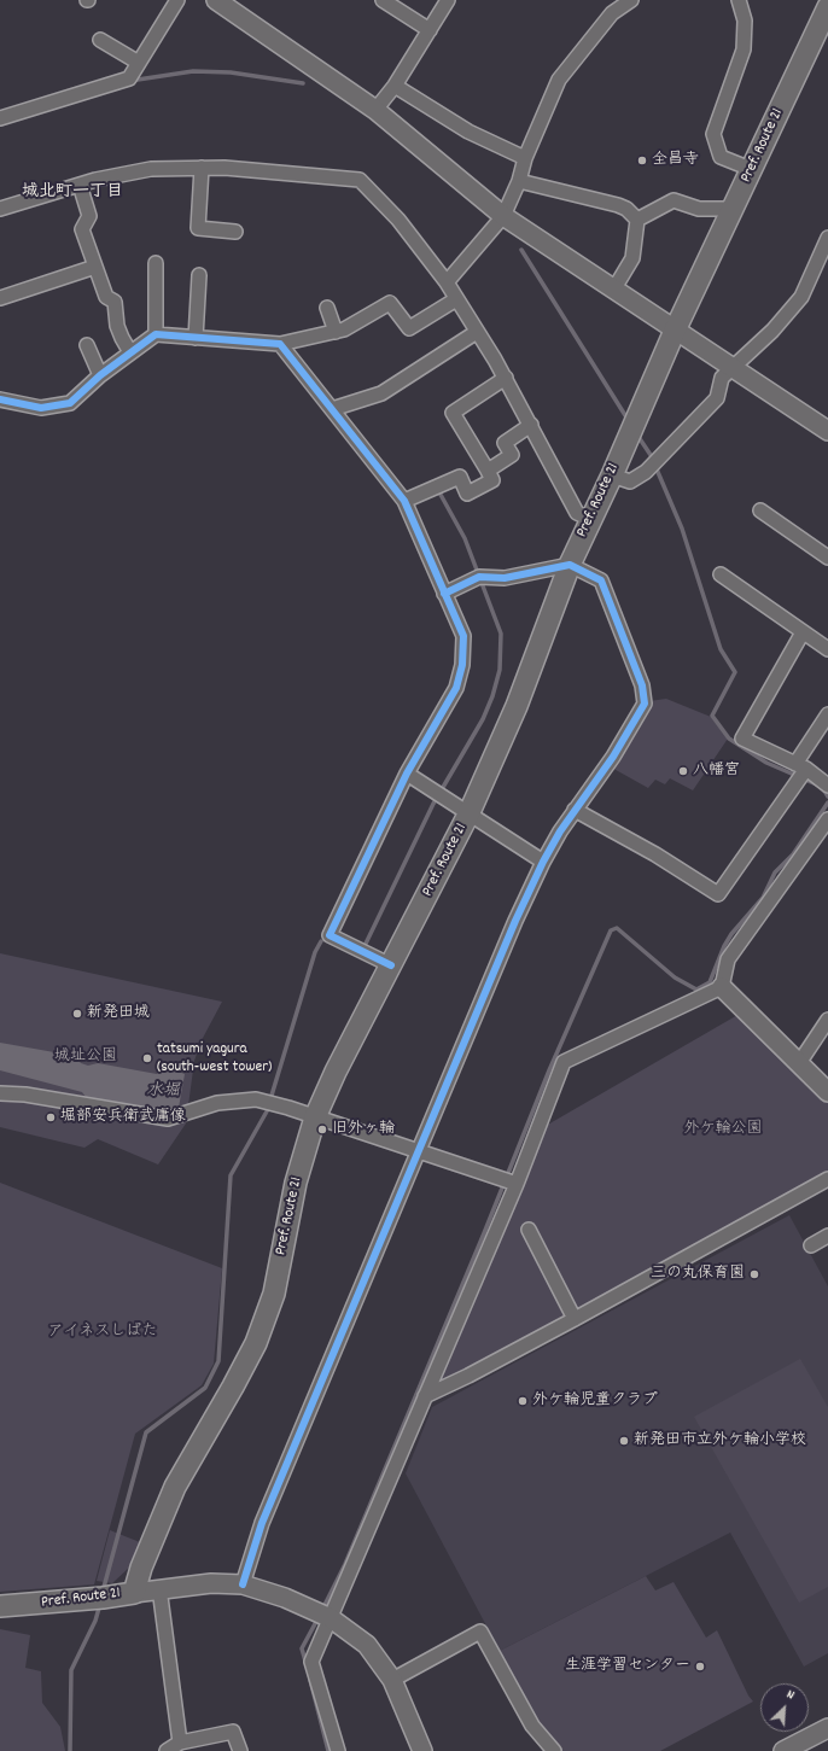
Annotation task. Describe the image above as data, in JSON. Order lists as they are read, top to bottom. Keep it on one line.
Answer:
{"streets":{"main road":["Pref. Route 21"]},"districts":["城北町一丁目"],"water":["水堀"],"parks":["城址公園","外ケ輪公園","アイネスしばた"],"places":["全昌寺","八幡宮","新発田城","tatsumi yagura (south-west tower)","堀部安兵衛武庸像","旧外ヶ輪","三の丸保育園","外ケ輪児童クラブ","新発田市立外ケ輪小学校","生涯学習センター"],"north":"top right"}
